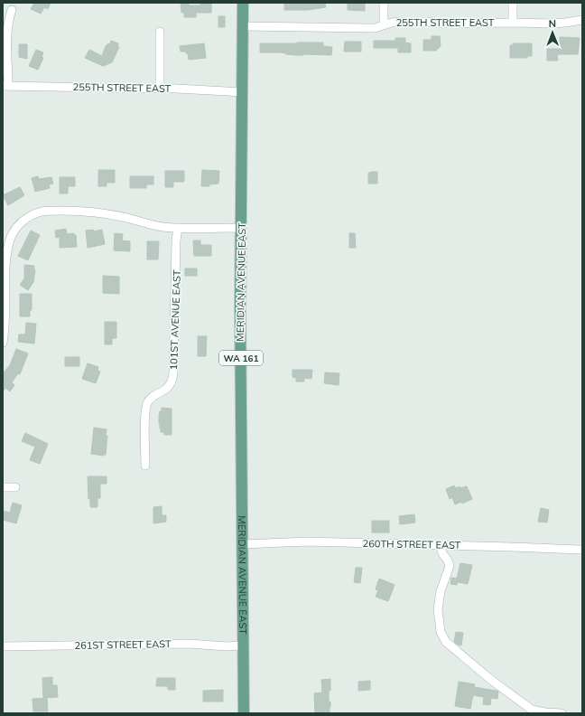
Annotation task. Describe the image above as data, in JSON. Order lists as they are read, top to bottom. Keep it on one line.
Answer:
{"streets":{"main road":["MERIDIAN AVENUE EAST","WA 161"],"street":["255TH STREET EAST","101ST AVENUE EAST","260TH STREET EAST","261ST STREET EAST"]},"crossings":[["255TH STREET EAST","MERIDIAN AVENUE EAST"],["MERIDIAN AVENUE EAST","260TH STREET EAST"],["MERIDIAN AVENUE EAST","261ST STREET EAST"]],"north":"top"}
